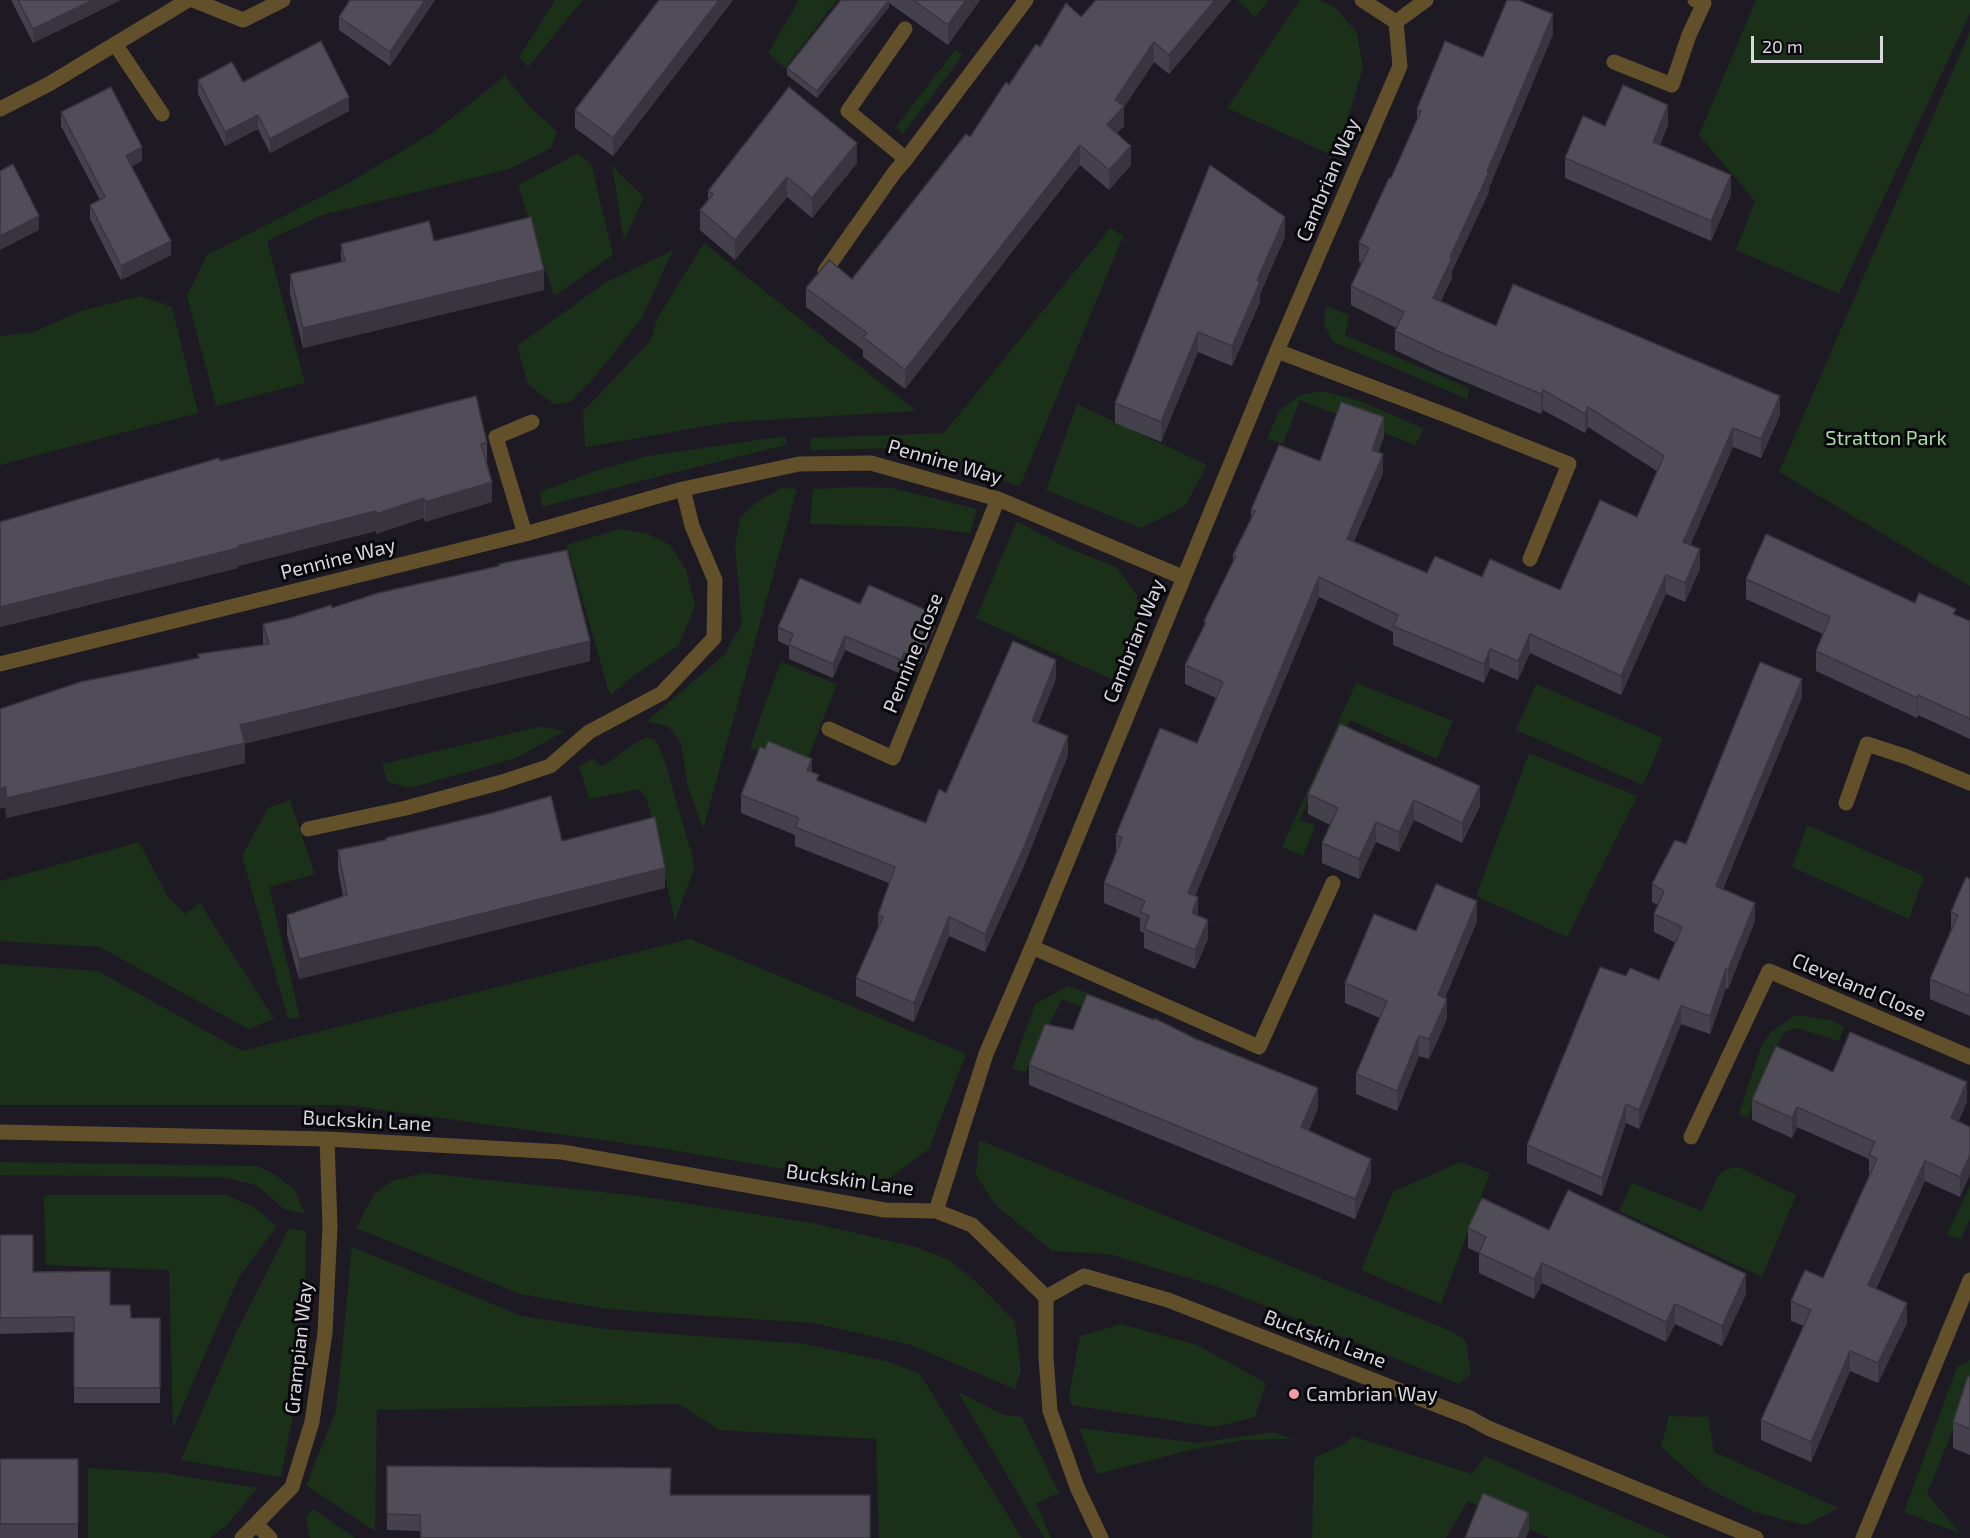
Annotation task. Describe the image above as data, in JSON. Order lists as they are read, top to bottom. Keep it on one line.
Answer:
{"streets":{"street":["Cambrian Way","Pennine Way","Pennine Close","Cleveland Close","Buckskin Lane","Grampian Way"]},"crossings":[["Cambrian Way","Pennine Way"],["Cambrian Way","Buckskin Lane"],["Pennine Way","Pennine Close"],["Buckskin Lane","Grampian Way"]],"parks":["Stratton Park"],"places":["Cambrian Way"],"scale_bar":"20 m"}
